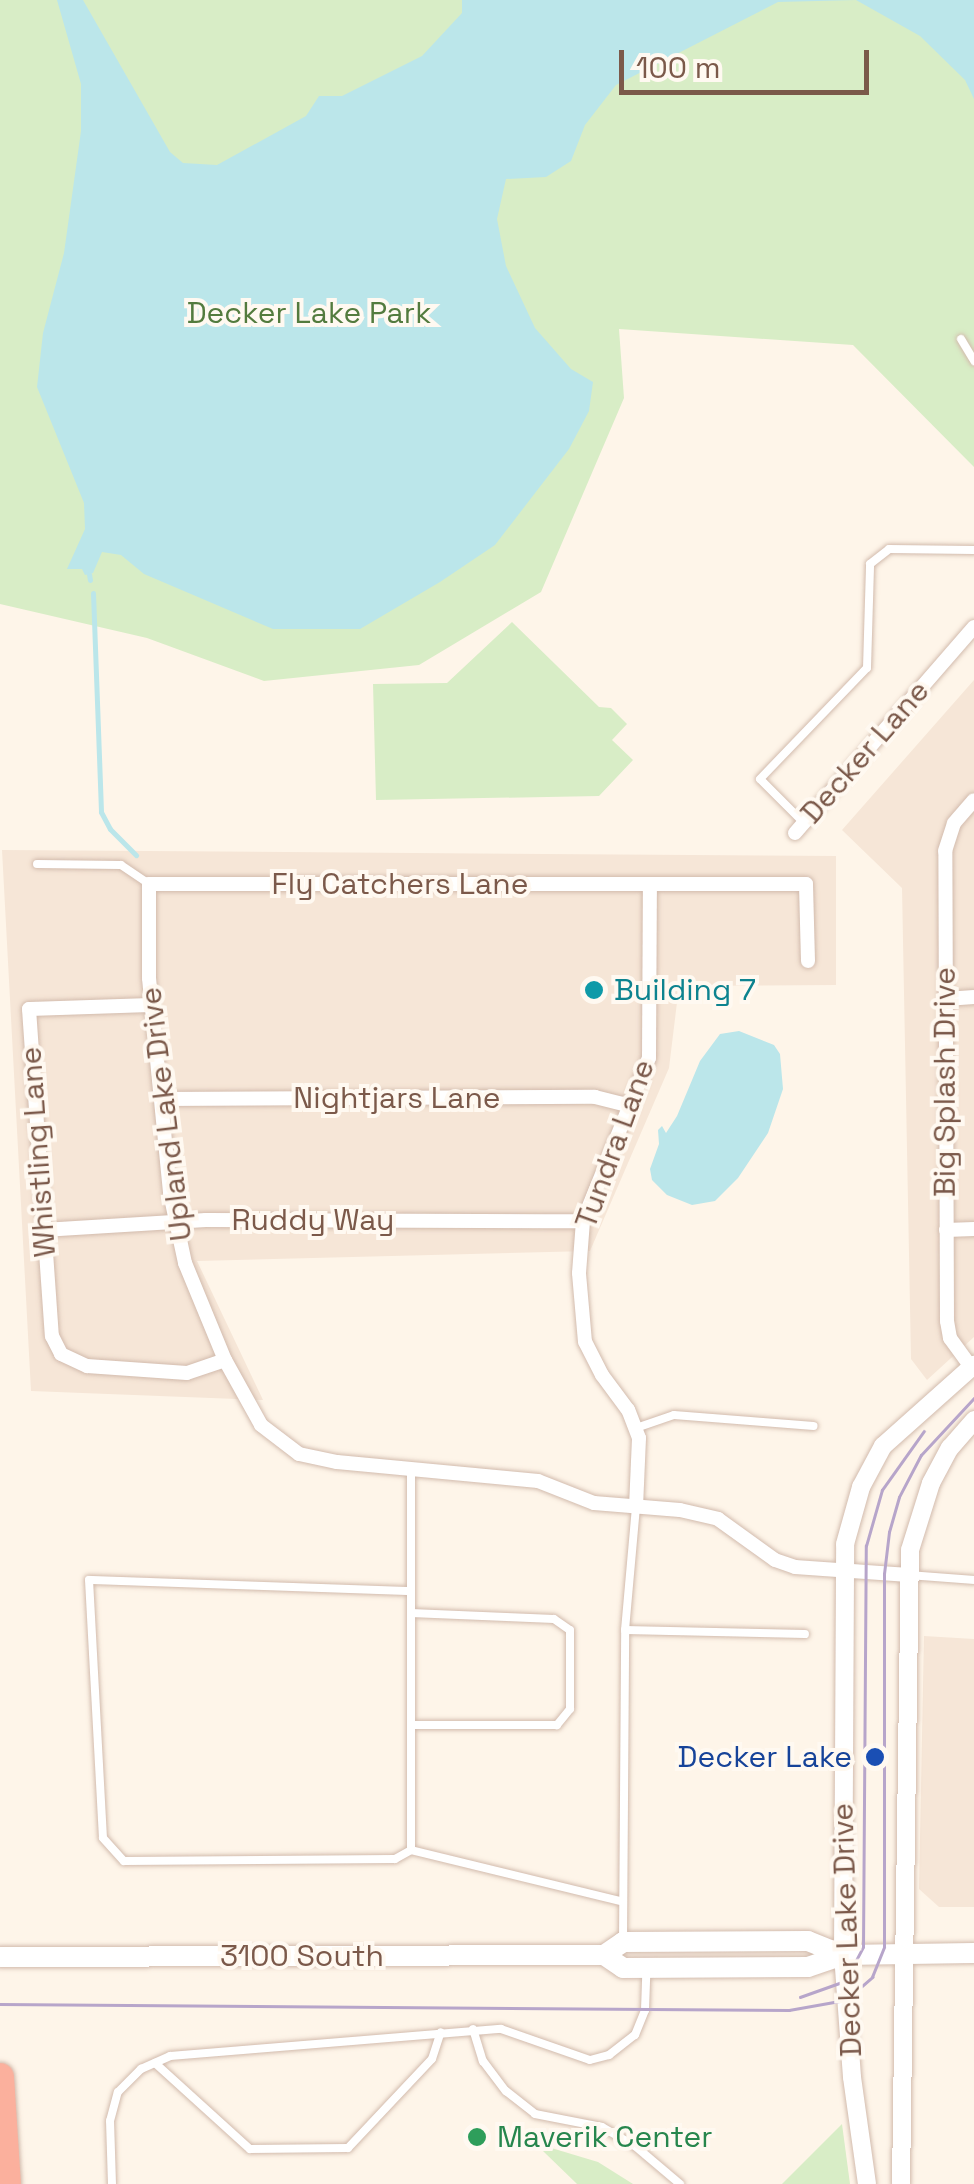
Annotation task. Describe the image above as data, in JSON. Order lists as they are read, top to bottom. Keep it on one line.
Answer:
{"streets":{"main road":["3100 South"],"street":["Decker Lane","Fly Catchers Lane","Big Splash Drive","Nightjars Lane","Upland Lake Drive","Tundra Lane","Whistling Lane","Ruddy Way","Decker Lake Drive"]},"crossings":[["Fly Catchers Lane","Upland Lake Drive"],["Fly Catchers Lane","Tundra Lane"],["Big Splash Drive","Decker Lake Drive"],["Nightjars Lane","Upland Lake Drive"],["Nightjars Lane","Tundra Lane"],["Upland Lake Drive","Tundra Lane"],["Upland Lake Drive","Whistling Lane"],["Upland Lake Drive","Ruddy Way"],["Upland Lake Drive","Decker Lake Drive"],["Tundra Lane","Ruddy Way"],["Whistling Lane","Ruddy Way"],["Decker Lake Drive","3100 South"]],"parks":["Decker Lake Park"],"places":["Building 7","Decker Lake","Maverik Center"],"scale_bar":"100 m"}
